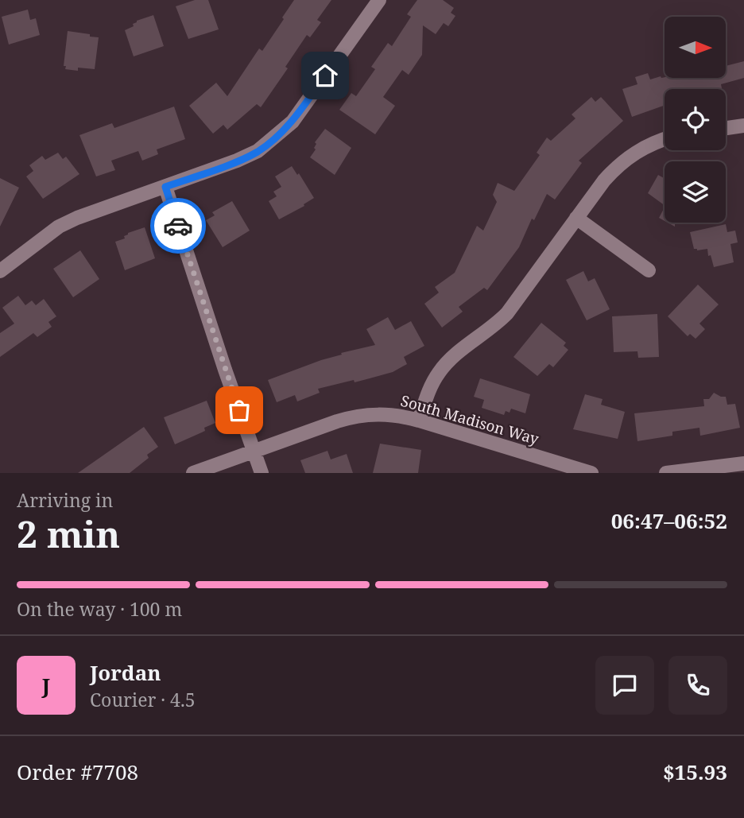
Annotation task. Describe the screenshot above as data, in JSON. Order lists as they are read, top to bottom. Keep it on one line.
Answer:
{"streets":{"street":["South Madison Way"]},"north":"right","page":{"heading":["2 min","Arriving in","06:47–06:52"],"panel":["Jordan","Courier · 4.5","Order #7708","$15.93"],"bar":"On the way · 100 m","round":"J"}}
